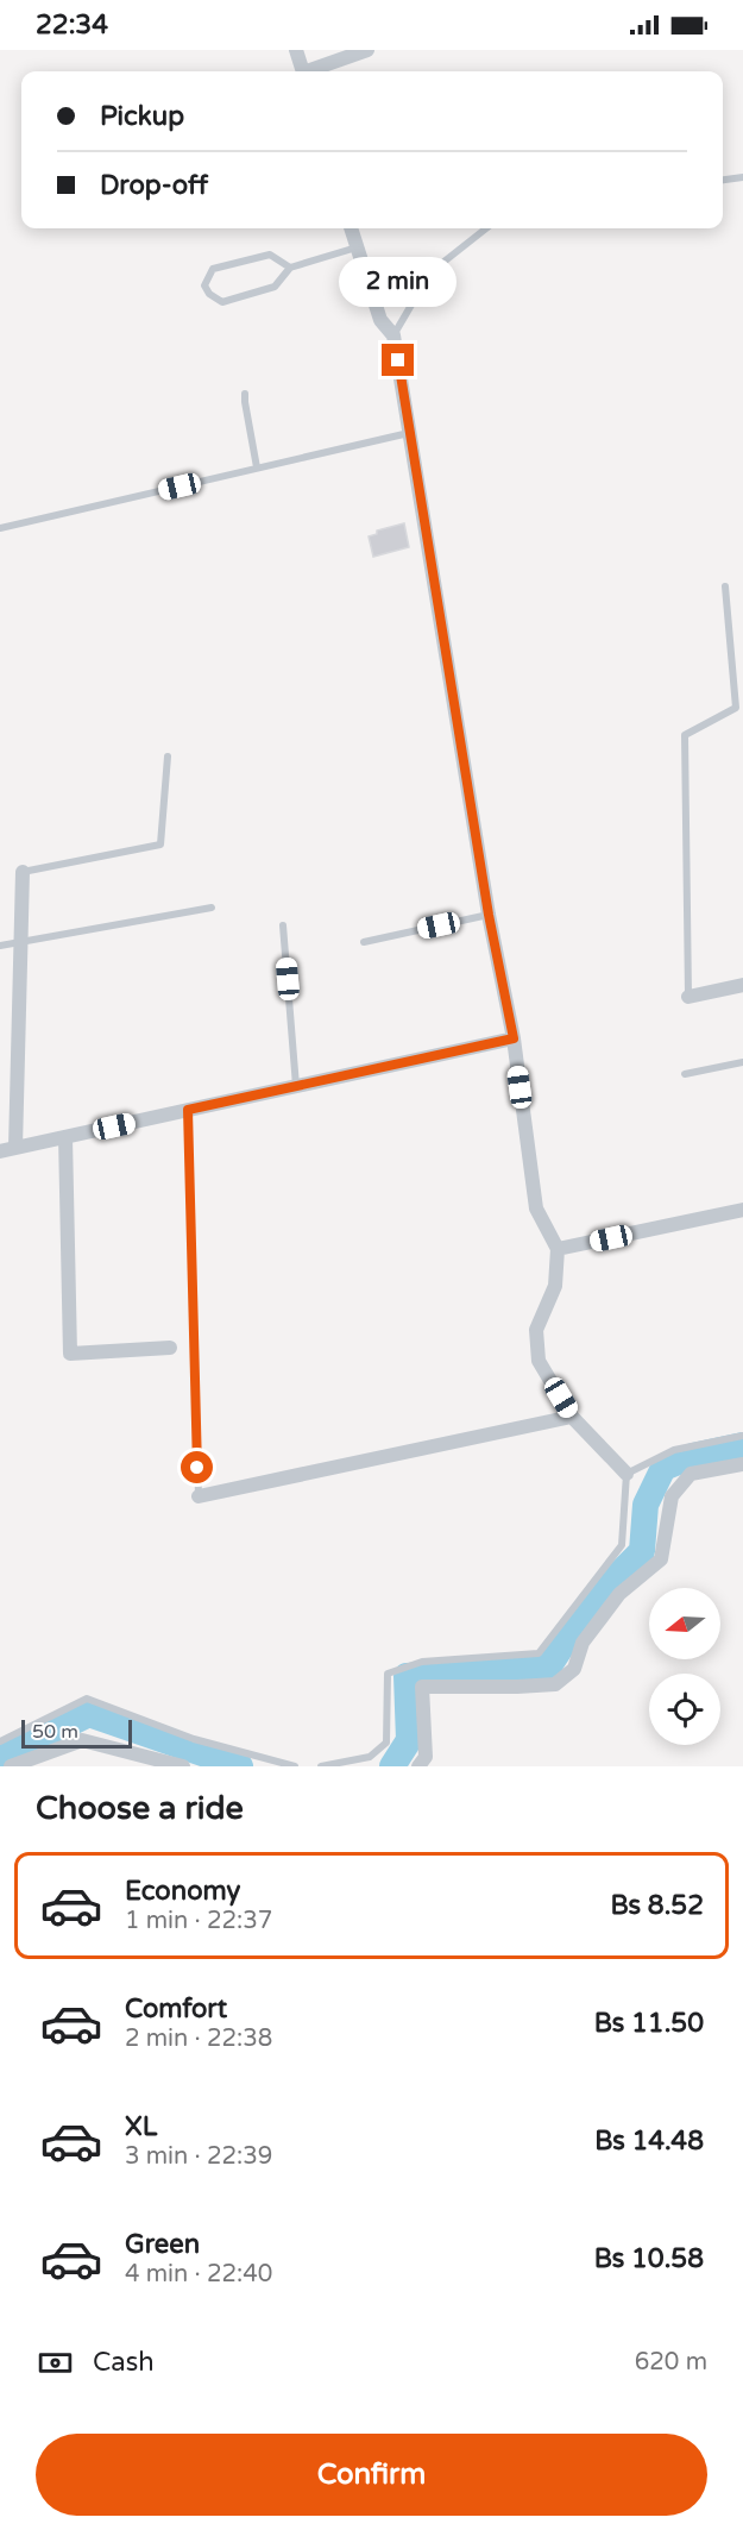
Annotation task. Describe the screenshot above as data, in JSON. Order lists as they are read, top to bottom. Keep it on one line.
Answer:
{"scale_bar":"50 m","north":"left","page":{"status":"22:34","banner":["Pickup","Drop-off"],"bubble":"2 min","scale":"50 m","heading":"Choose a ride","list":[{"name":"Economy","note":"1 min · 22:37","value":"Bs 8.52"},{"name":"Comfort","note":"2 min · 22:38","value":"Bs 11.50"},{"name":"XL","note":"3 min · 22:39","value":"Bs 14.48"},{"name":"Green","note":"4 min · 22:40","value":"Bs 10.58"}],"pay":["Cash","620 m"],"buttons":"Confirm"}}
